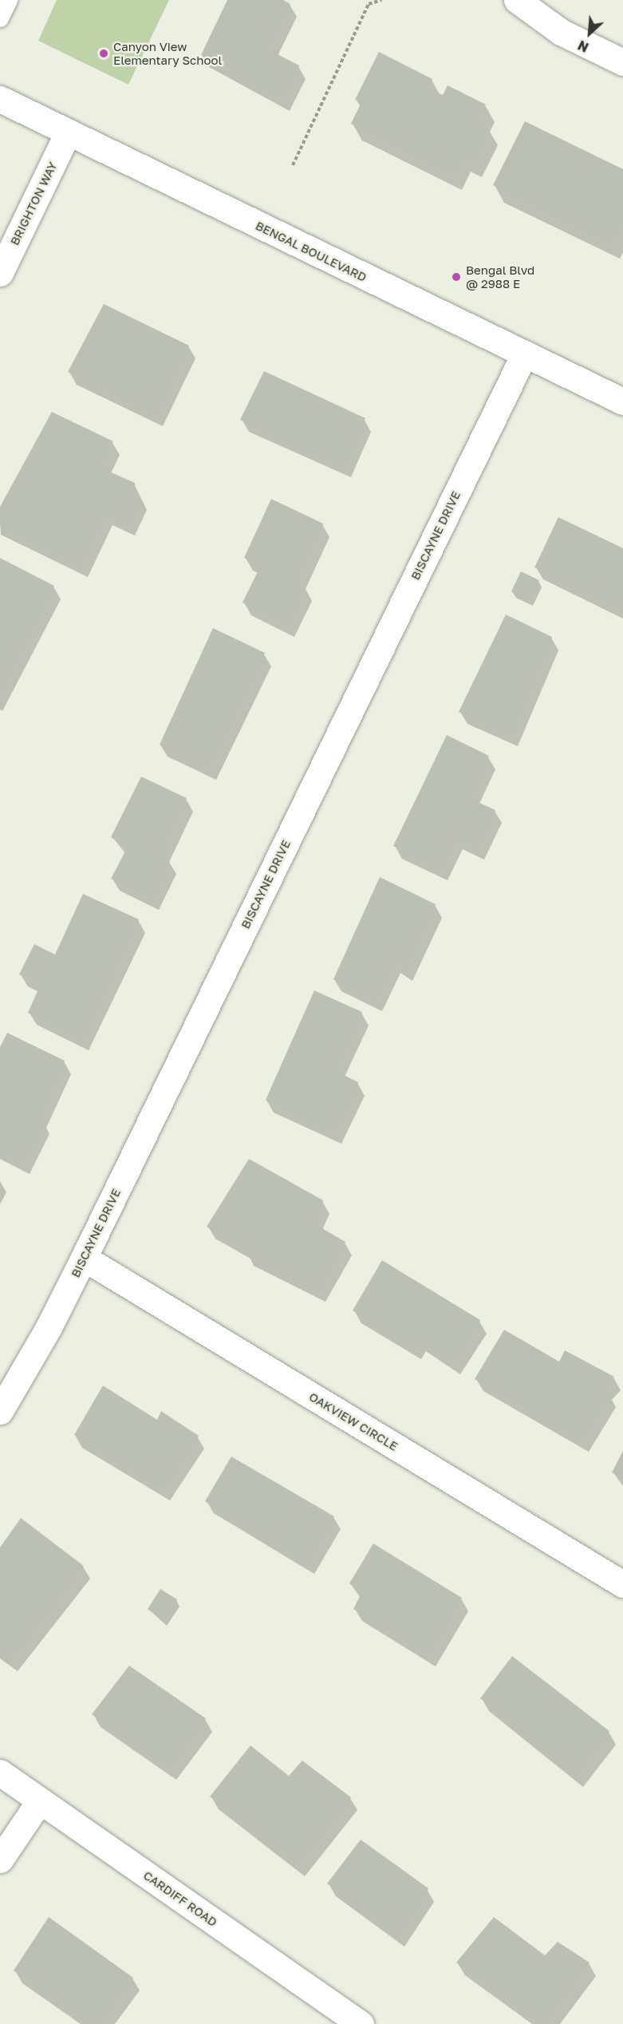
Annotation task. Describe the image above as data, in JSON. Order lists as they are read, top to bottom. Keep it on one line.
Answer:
{"streets":{"street":["BRIGHTON WAY","BENGAL BOULEVARD","BISCAYNE DRIVE","OAKVIEW CIRCLE","CARDIFF ROAD"]},"crossings":[["BRIGHTON WAY","BENGAL BOULEVARD"],["BENGAL BOULEVARD","BISCAYNE DRIVE"],["BISCAYNE DRIVE","OAKVIEW CIRCLE"]],"places":["Canyon View Elementary School","Bengal Blvd @ 2988 E"],"north":"bottom left"}
